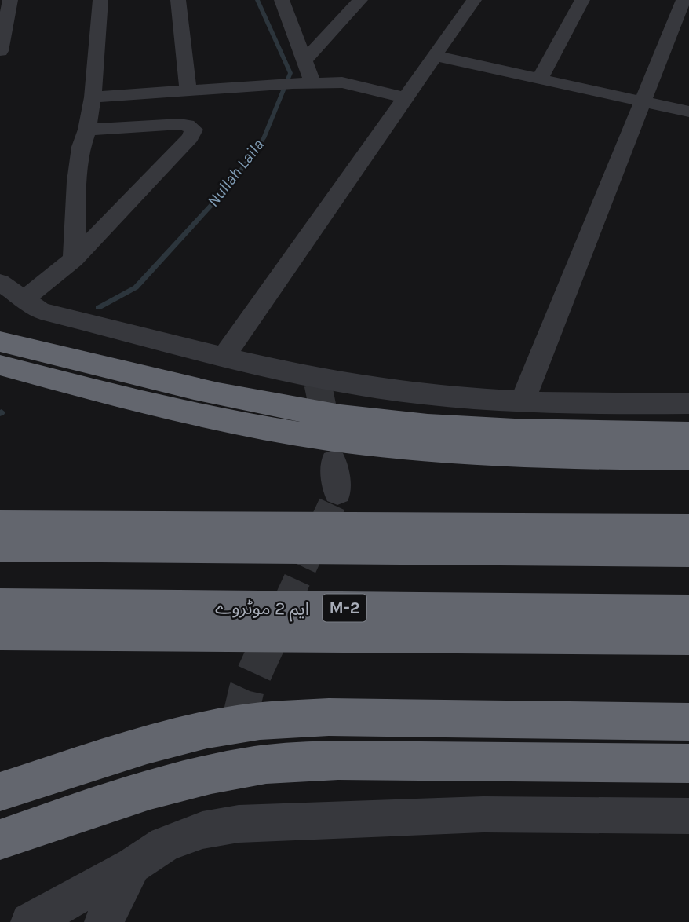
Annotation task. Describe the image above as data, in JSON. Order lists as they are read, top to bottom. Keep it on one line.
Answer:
{"streets":{"highway":["ایم 2 موٹروے","M-2"]},"water":["Nullah Laila"]}
